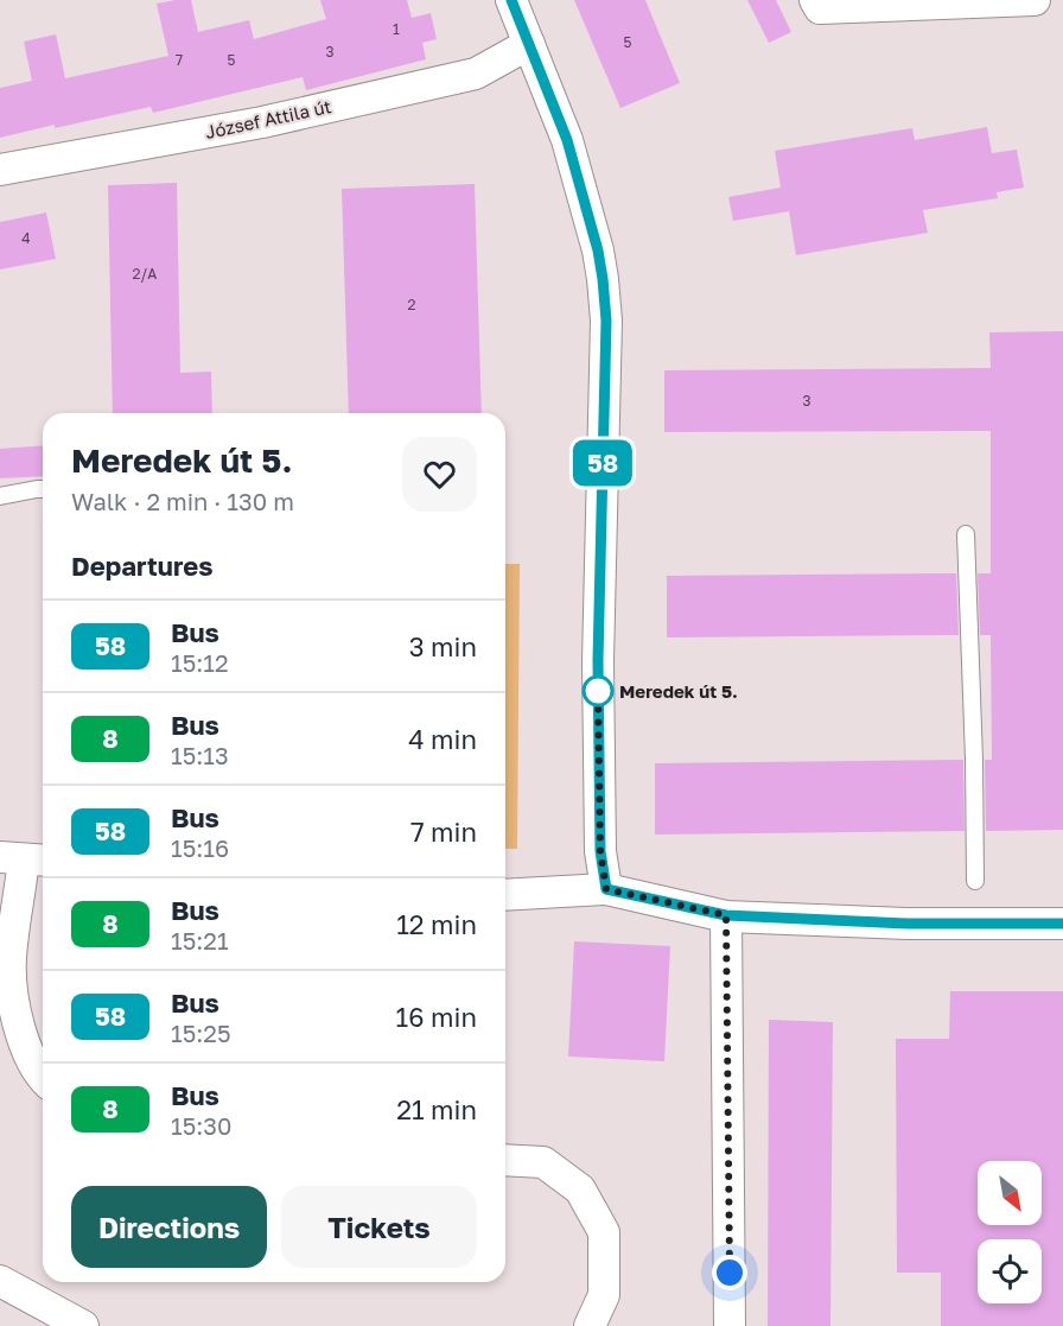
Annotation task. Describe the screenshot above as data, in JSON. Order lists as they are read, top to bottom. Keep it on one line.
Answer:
{"streets":{"street":["József Attila út"]},"places":["Meredek út 5."],"lines":["bus line 58"],"house_numbers":["1","5","3","7","5","4","2/A","2","3"],"north":"bottom right","page":{"on_map":"58","heading":[["Meredek út 5.","Walk · 2 min · 130 m"],"Departures"],"list":[{"mark":"58","name":"Bus","note":"15:12","value":"3 min"},{"mark":"8","name":"Bus","note":"15:13","value":"4 min"},{"mark":"58","name":"Bus","note":"15:16","value":"7 min"},{"mark":"8","name":"Bus","note":"15:21","value":"12 min"},{"mark":"58","name":"Bus","note":"15:25","value":"16 min"},{"mark":"8","name":"Bus","note":"15:30","value":"21 min"}],"buttons":["Directions","Tickets"]}}
